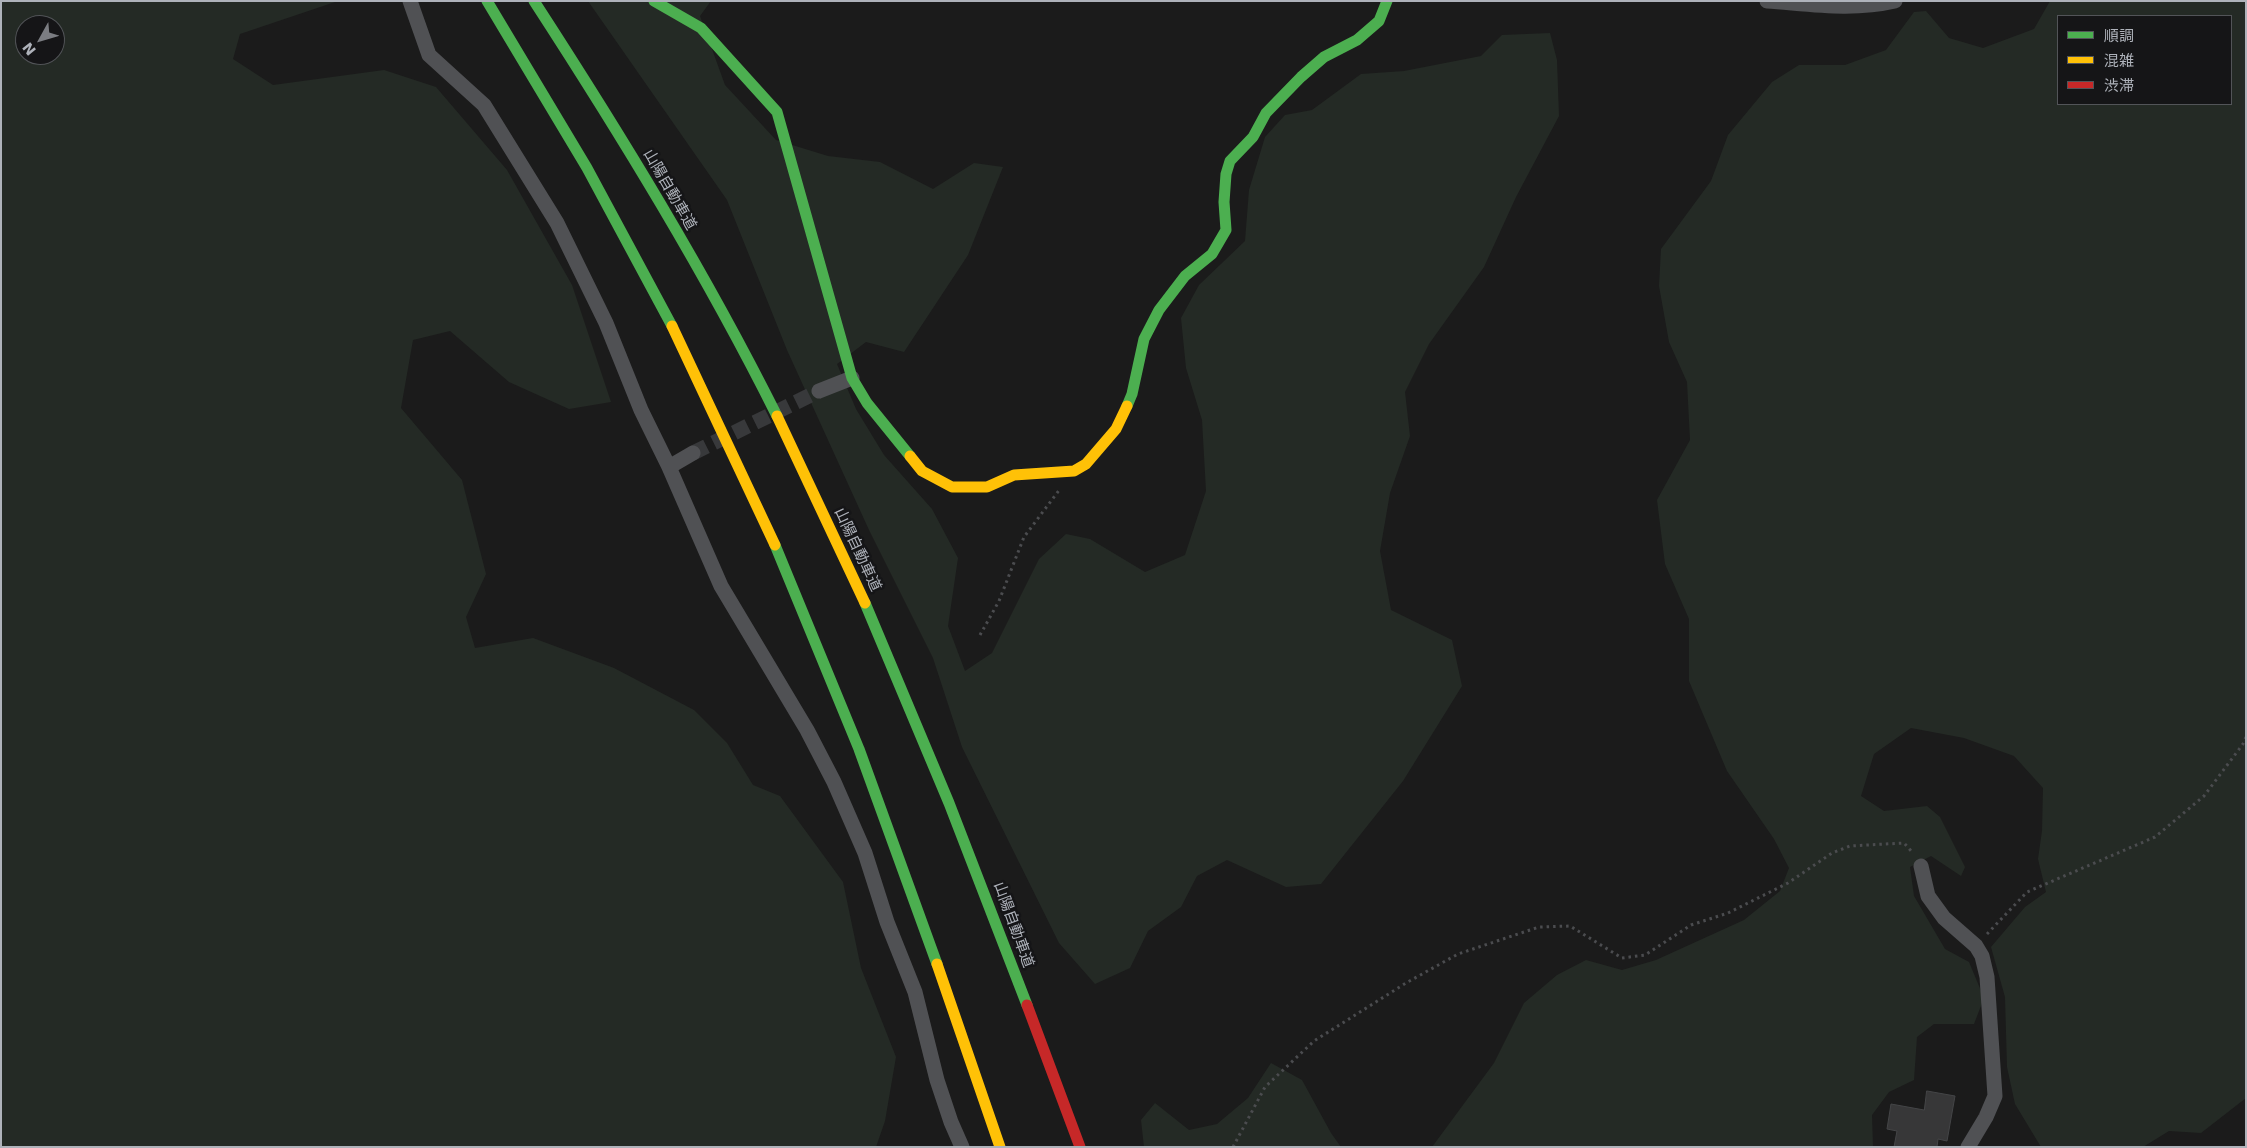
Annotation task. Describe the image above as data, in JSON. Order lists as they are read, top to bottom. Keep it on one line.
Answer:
{"streets":{"main road":["山陽自動車道"]},"legend":["順調","混雑","渋滞"],"north":"bottom left"}
